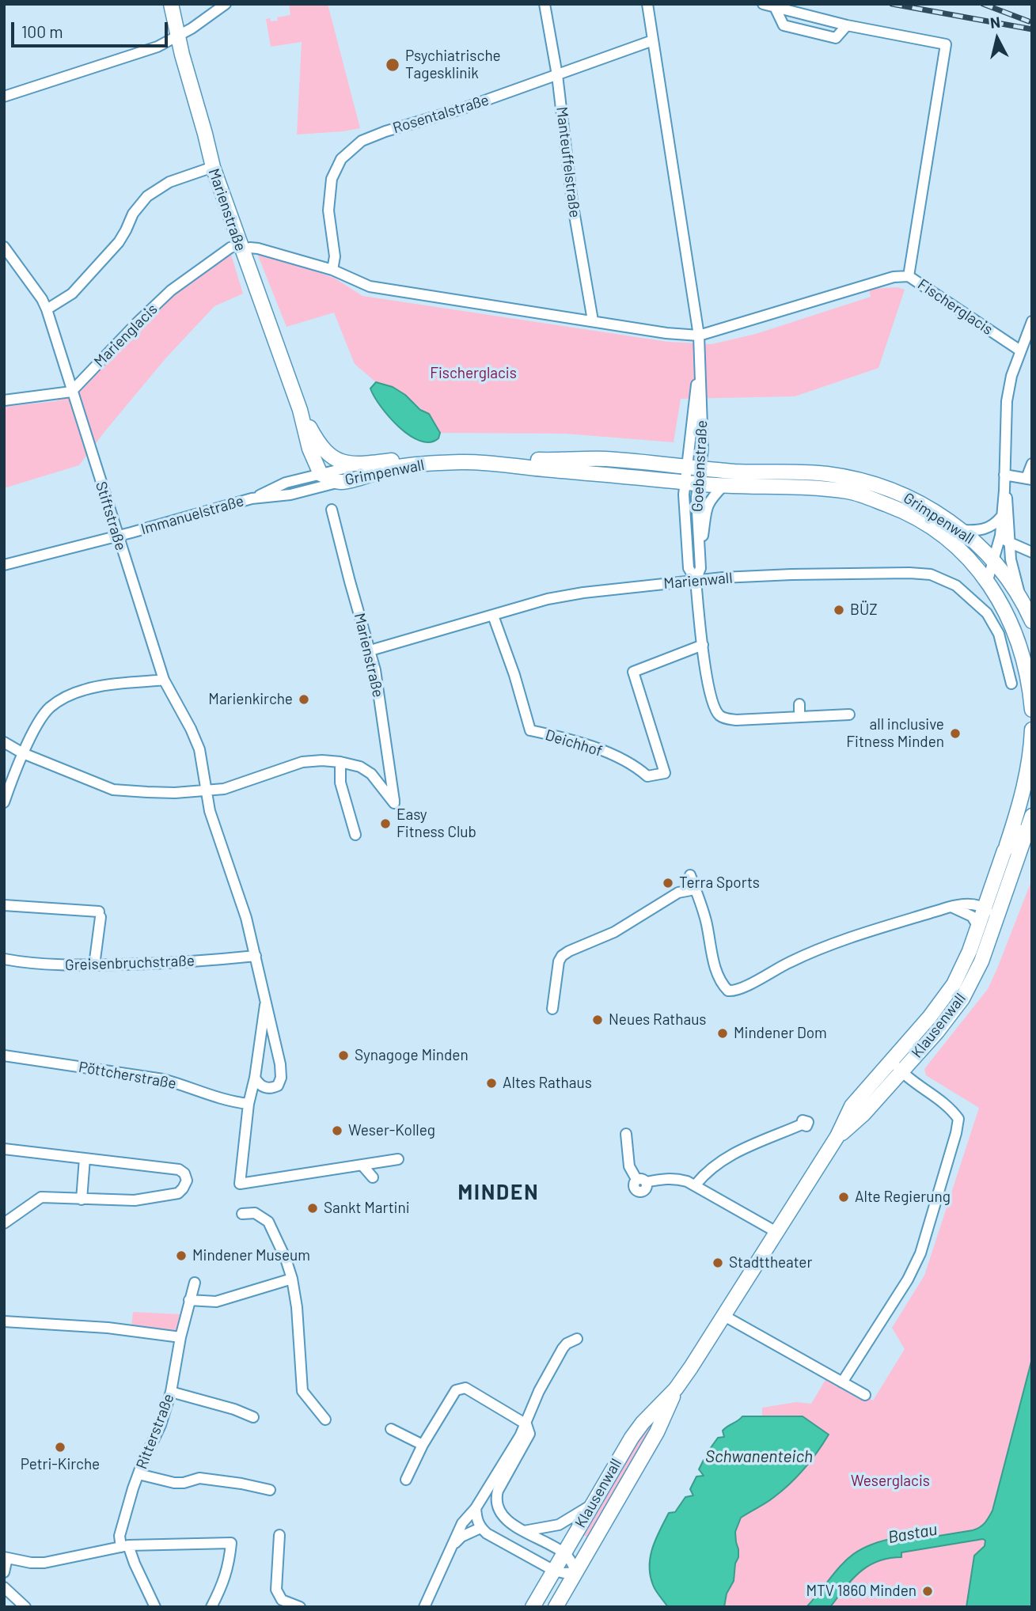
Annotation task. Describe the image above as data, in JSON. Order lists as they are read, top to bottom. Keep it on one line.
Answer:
{"streets":{"street":["Rosentalstraße","Manteuffelstraße","Marienstraße","Fischerglacis","Marienglacis","Goebenstraße","Grimpenwall","Immanuelstraße","Stiftstraße","Marienwall","Deichhof","Greisenbruchstraße","Klausenwall","Pöttcherstraße","Ritterstraße"]},"crossings":[["Rosentalstraße","Manteuffelstraße"],["Rosentalstraße","Fischerglacis"],["Rosentalstraße","Goebenstraße"],["Manteuffelstraße","Fischerglacis"],["Marienstraße","Fischerglacis"],["Marienstraße","Marienglacis"],["Marienstraße","Grimpenwall"],["Marienstraße","Immanuelstraße"],["Marienstraße","Marienwall"],["Fischerglacis","Marienglacis"],["Fischerglacis","Goebenstraße"],["Marienglacis","Stiftstraße"],["Goebenstraße","Grimpenwall"],["Goebenstraße","Marienwall"],["Grimpenwall","Immanuelstraße"],["Immanuelstraße","Stiftstraße"],["Stiftstraße","Greisenbruchstraße"],["Marienwall","Deichhof"]],"districts":["MINDEN"],"water":["Schwanenteich","Bastau"],"parks":["Fischerglacis","Weserglacis"],"places":["Psychiatrische Tagesklinik","BÜZ","Marienkirche","all inclusive Fitness Minden","Easy Fitness Club","Terra Sports","Neues Rathaus","Mindener Dom","Synagoge Minden","Altes Rathaus","Weser-Kolleg","Alte Regierung","Sankt Martini","Mindener Museum","Stadttheater","Petri-Kirche","MTV 1860 Minden"],"scale_bar":"100 m","north":"top"}
